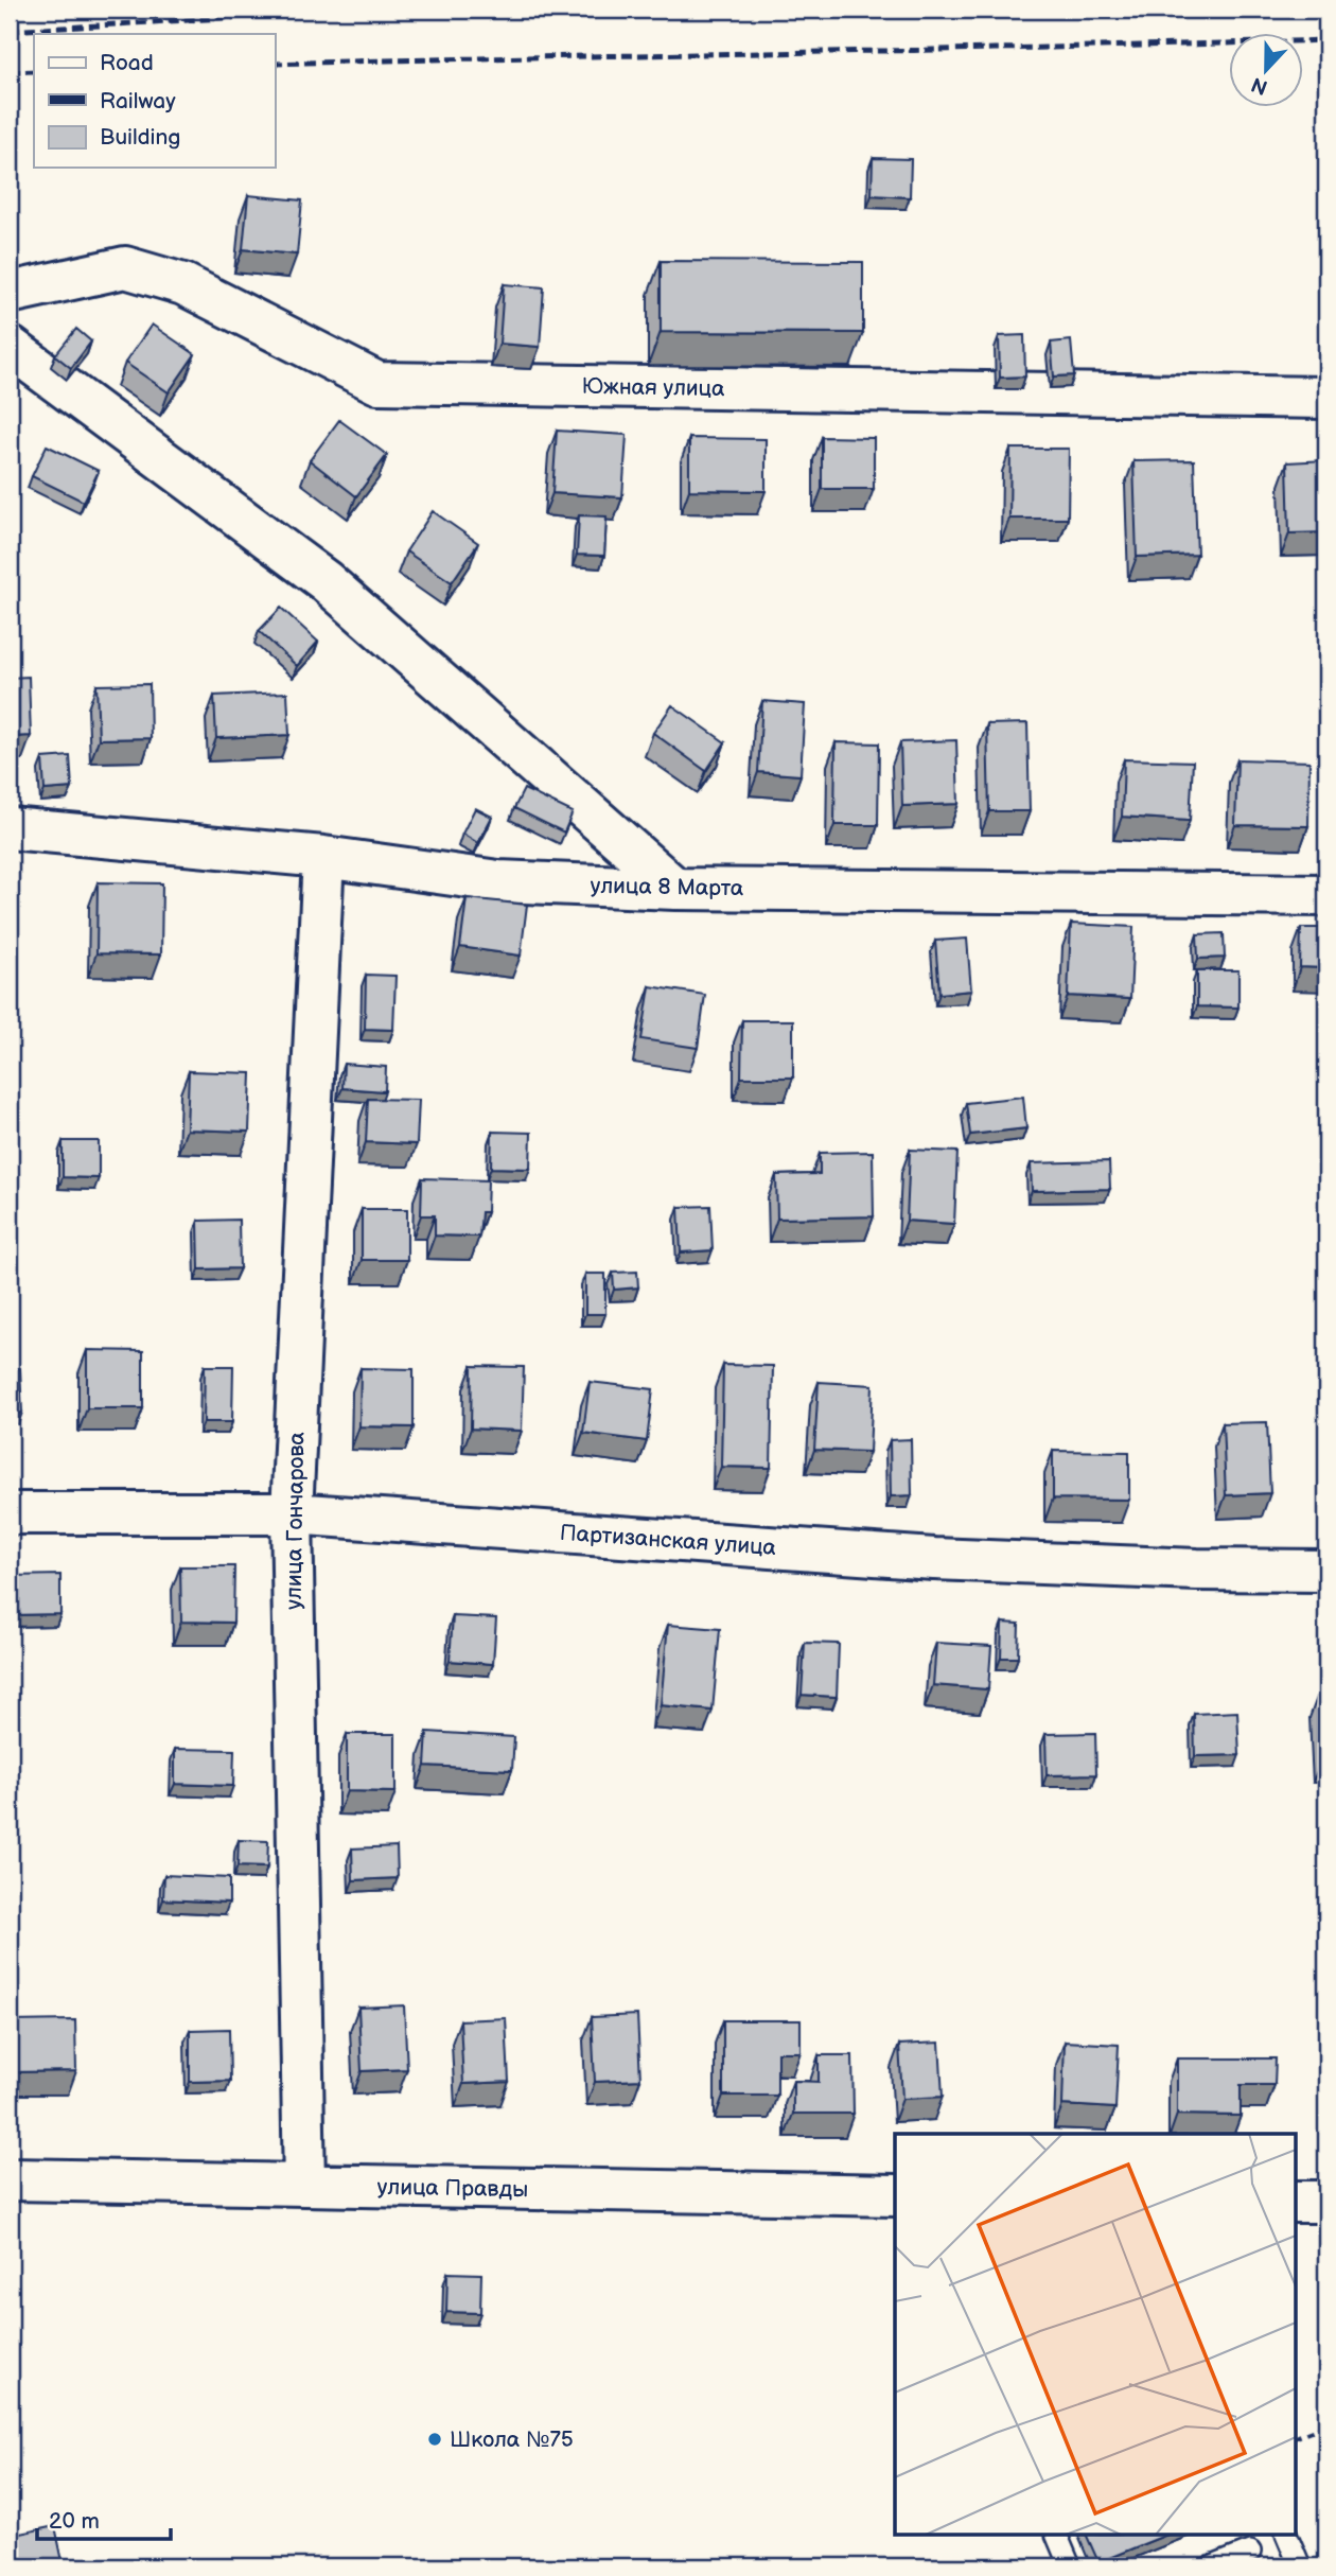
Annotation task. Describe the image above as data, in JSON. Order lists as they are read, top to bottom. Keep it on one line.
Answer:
{"streets":{"street":["Южная улица","улица 8 Марта","улица Гончарова","Партизанская улица","улица Правды"]},"crossings":[["улица 8 Марта","улица Гончарова"],["улица Гончарова","Партизанская улица"],["улица Гончарова","улица Правды"]],"places":["Школа №75"],"legend":["Road","Railway","Building"],"scale_bar":"20 m","north":"bottom"}
